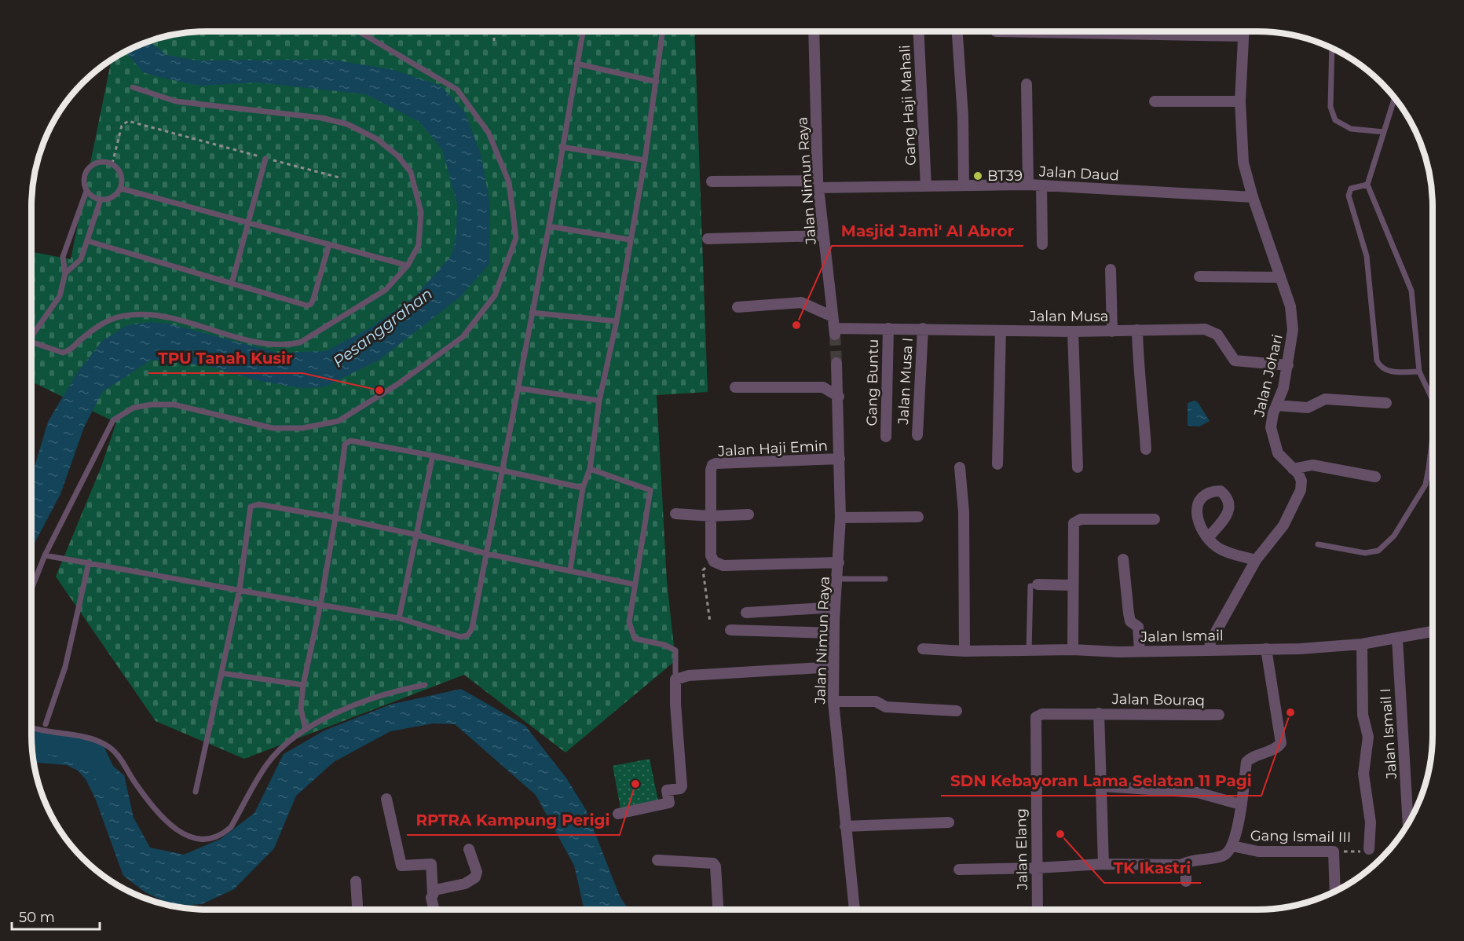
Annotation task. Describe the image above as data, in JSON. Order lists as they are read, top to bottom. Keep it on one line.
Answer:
{"streets":{"street":["Gang Haji Mahali","Jalan Daud","Jalan Nimun Raya","Jalan Musa","Jalan Johari","Jalan Musa I","Gang Buntu","Jalan Haji Emin","Jalan Ismail","Jalan Bouraq","Jalan Ismail I","Gang Ismail III","Jalan Elang"]},"crossings":[["Gang Haji Mahali","Jalan Daud"],["Jalan Daud","Jalan Nimun Raya"],["Jalan Daud","Jalan Johari"],["Jalan Nimun Raya","Jalan Musa"],["Jalan Nimun Raya","Jalan Haji Emin"],["Jalan Musa","Jalan Johari"],["Jalan Musa","Jalan Musa I"],["Jalan Musa","Gang Buntu"],["Jalan Johari","Jalan Ismail"],["Jalan Ismail","Jalan Ismail I"],["Jalan Ismail","Gang Ismail III"],["Jalan Bouraq","Jalan Elang"]],"water":["Pesanggrahan"],"places":["BT39","Masjid Jami' Al Abror","TPU Tanah Kusir","SDN Kebayoran Lama Selatan 11 Pagi","RPTRA Kampung Perigi","TK Ikastri"],"scale_bar":"50 m"}
